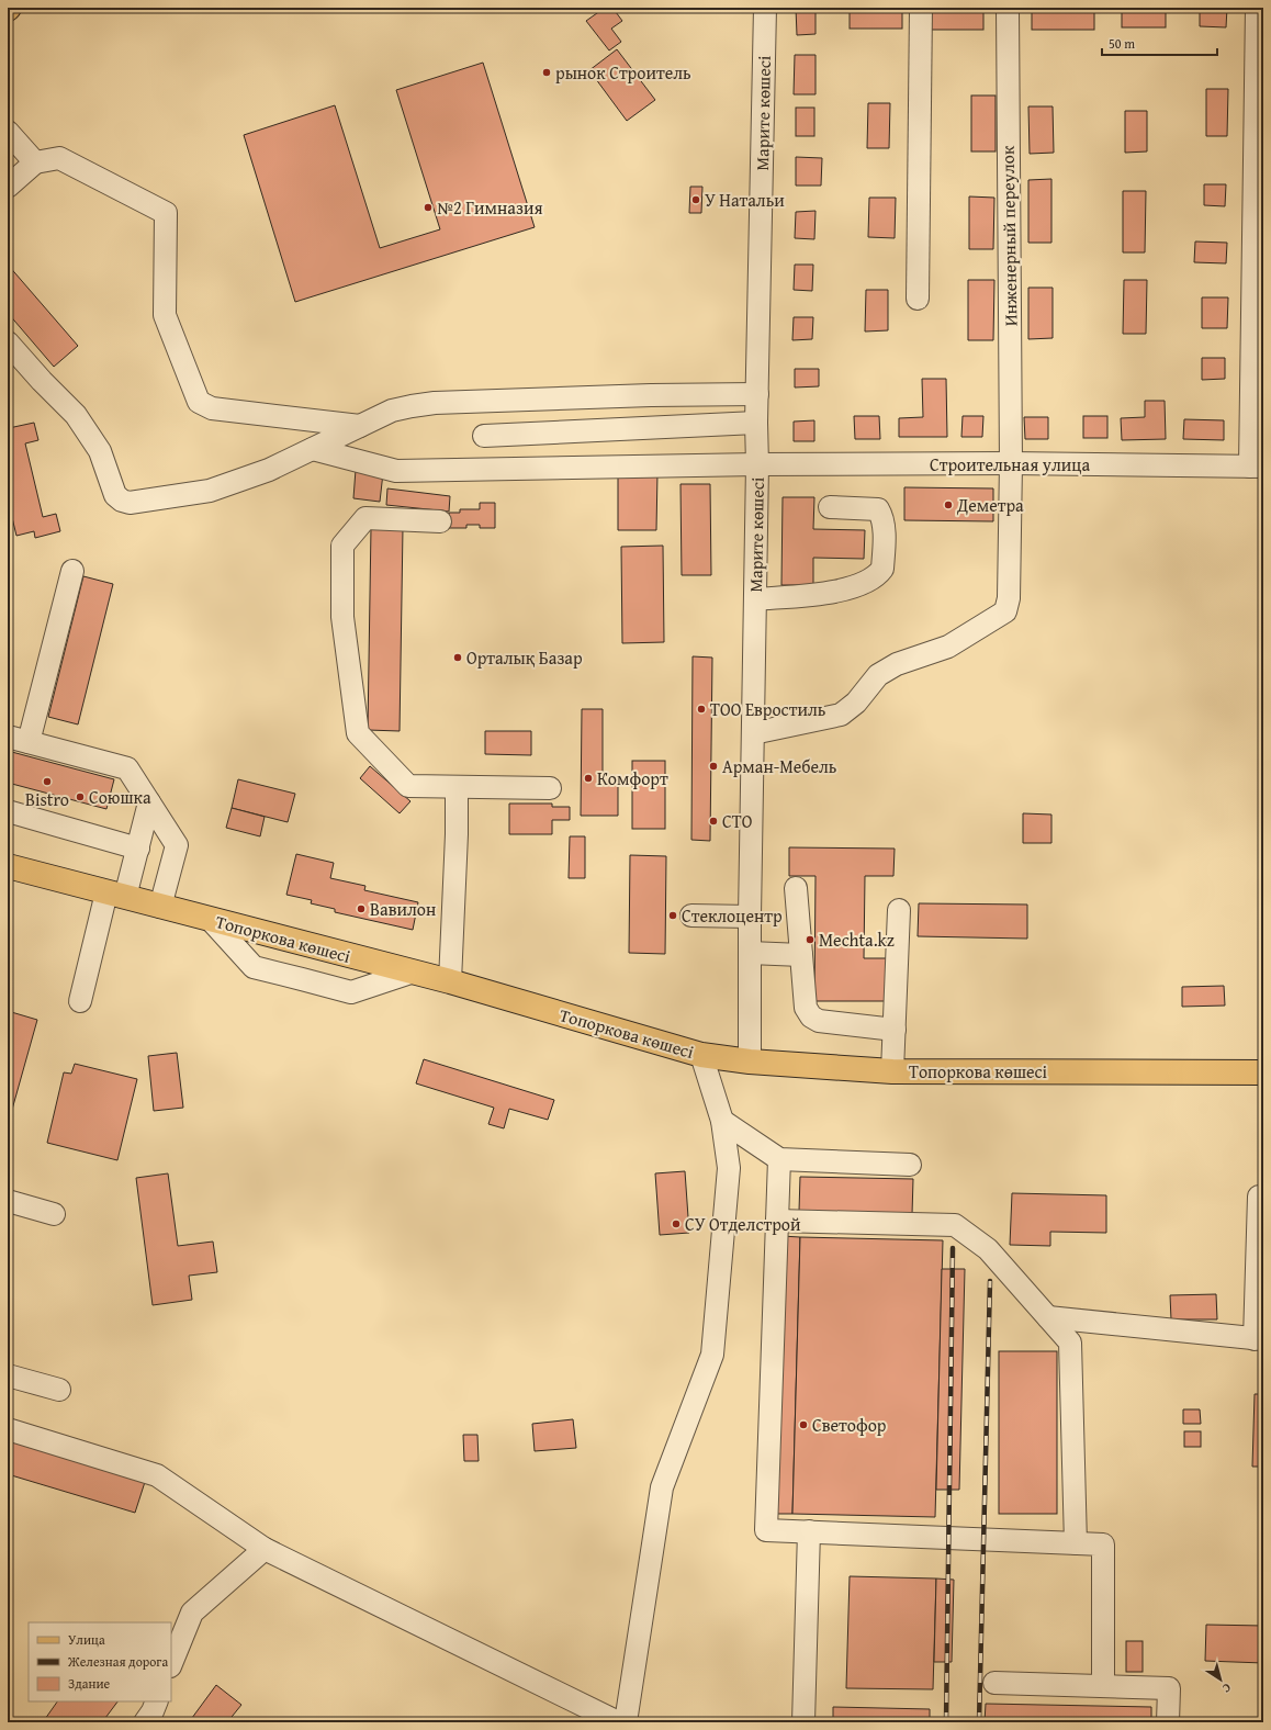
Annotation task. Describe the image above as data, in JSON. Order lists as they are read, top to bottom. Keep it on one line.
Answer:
{"streets":{"highway":["Топоркова көшесі"],"street":["Марите көшесі","Инженерный переулок","Строительная улица"]},"crossings":[["Марите көшесі","Инженерный переулок"],["Марите көшесі","Строительная улица"],["Марите көшесі","Топоркова көшесі"],["Инженерный переулок","Строительная улица"]],"places":["рынок Строитель","У Натальи","№2 Гимназия","Деметра","Орталық Базар","ТОО Евростиль","Арман-Мебель","Комфорт","Bistro","Союшка","СТО","Вавилон","Стеклоцентр","Mechta.kz","СУ Отделстрой","Светофор"],"legend":["Улица","Железная дорога","Здание"],"scale_bar":"50 m","north":"bottom right"}
